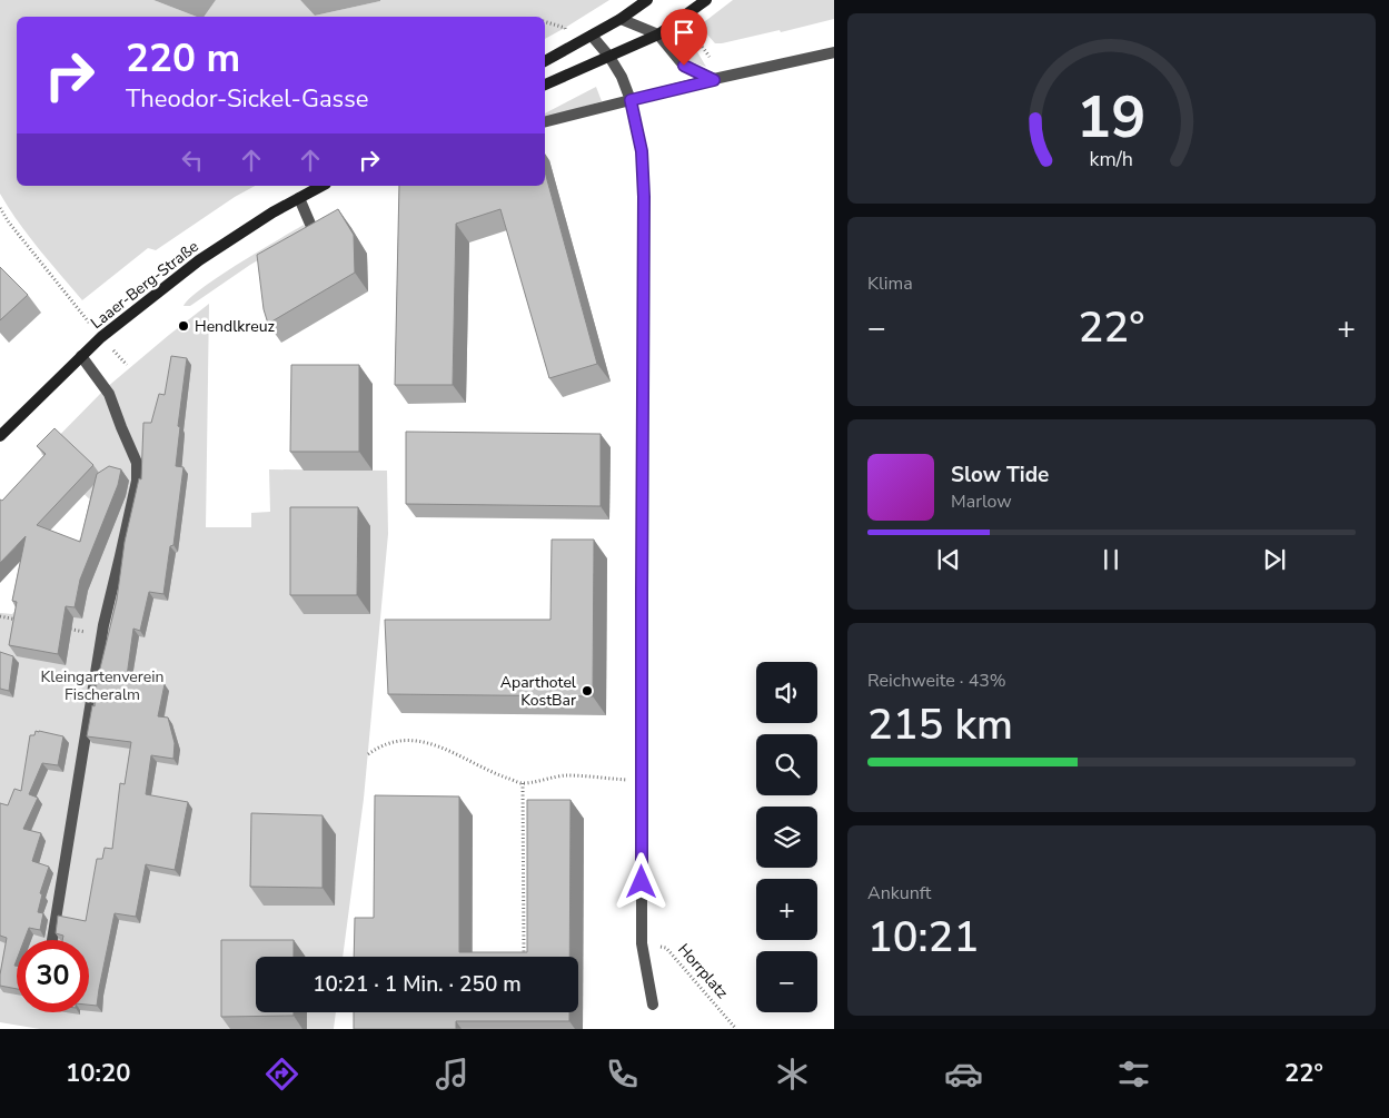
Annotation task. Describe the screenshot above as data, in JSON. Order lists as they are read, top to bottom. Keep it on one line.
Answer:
{"streets":{"main road":["Laaer-Berg-Straße"],"path":["Horrplatz"]},"parks":["Kleingartenverein Fischeralm"],"places":["Hendlkreuz","Aparthotel KostBar"],"page":{"turn":["220 m","Theodor-Sickel-Gasse"],"tile":["Klima",["Reichweite · 43%","215 km"],["Ankunft","10:21"]],"heat":["−","22°","+"],"song":["Slow Tide","Marlow"],"map_buttons":["+","−"],"limit":"30","trip":"10:21 · 1 Min. · 250 m","tabs":["10:20","22°"],"gauge":["19","km/h"]}}
